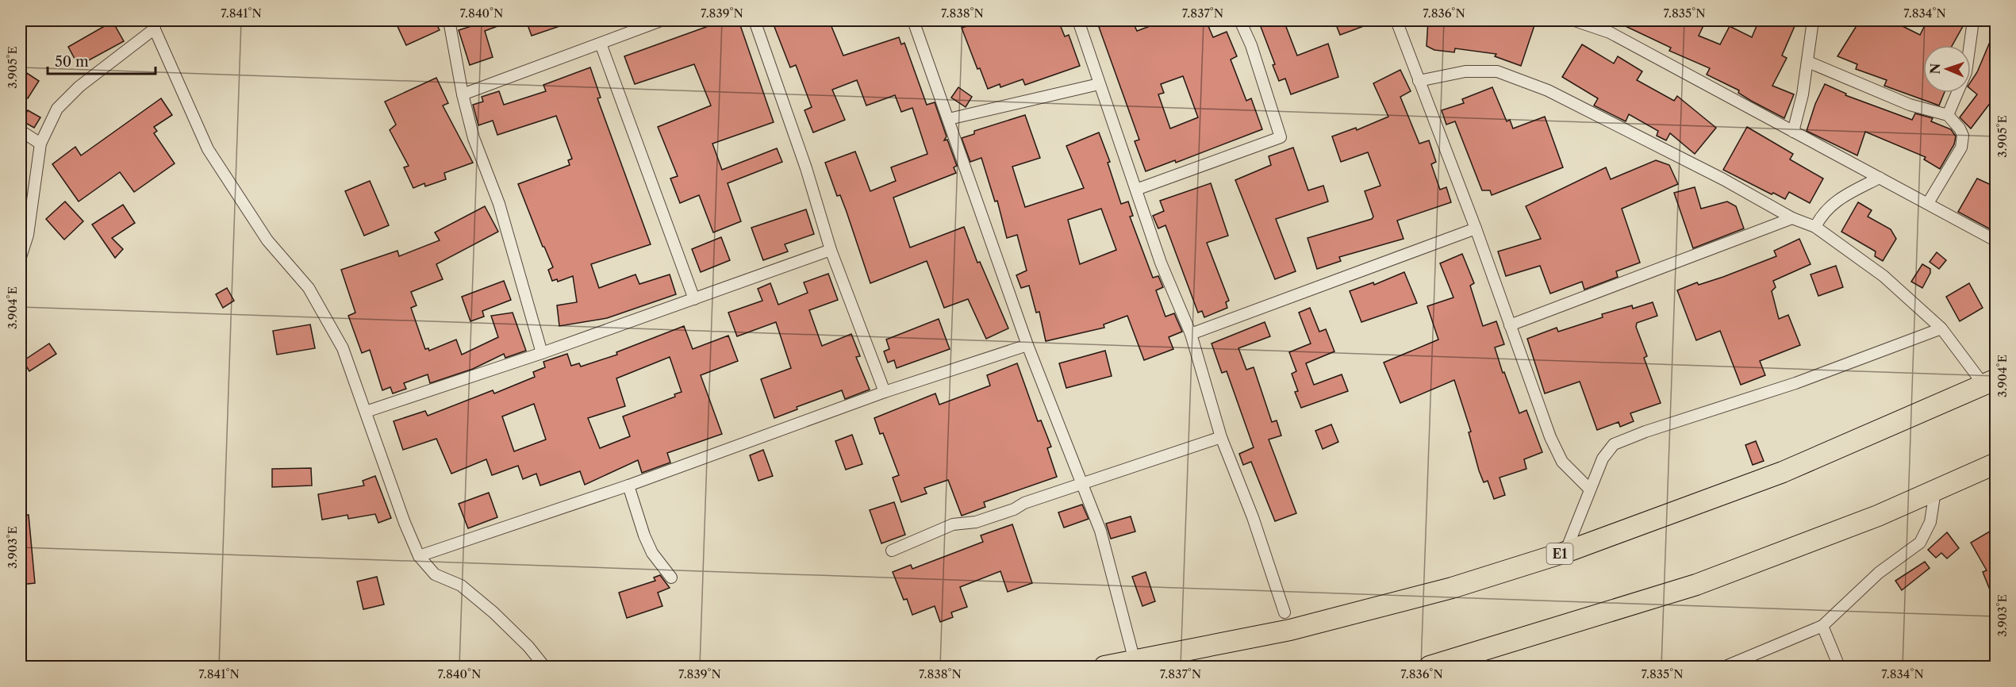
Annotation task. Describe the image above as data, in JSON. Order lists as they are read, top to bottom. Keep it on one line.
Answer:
{"streets":{"highway":["E1"]},"scale_bar":"50 m","north":"left","coordinates":["7.841°N","7.840°N","7.839°N","7.838°N","7.837°N","7.836°N","7.835°N","7.834°N","3.905°E","3.904°E","3.903°E"]}
